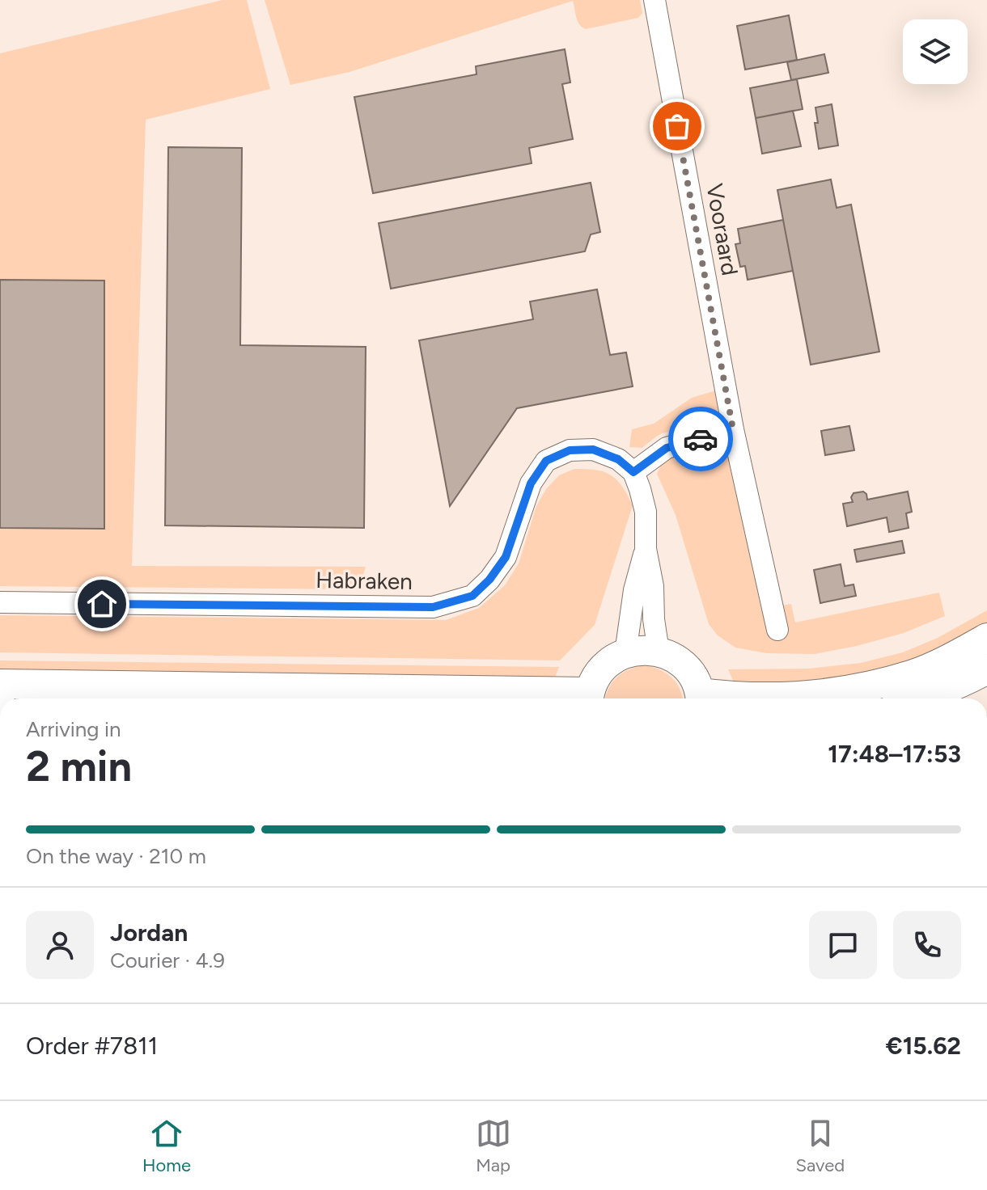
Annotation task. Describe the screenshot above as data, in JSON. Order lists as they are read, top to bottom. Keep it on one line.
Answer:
{"streets":{"street":["Vooraard","Habraken"]},"page":{"heading":["2 min","Arriving in","17:48–17:53"],"panel":["Jordan","Courier · 4.9","Order #7811","€15.62"],"bar":"On the way · 210 m","tabs":["Home","Map","Saved"]}}
